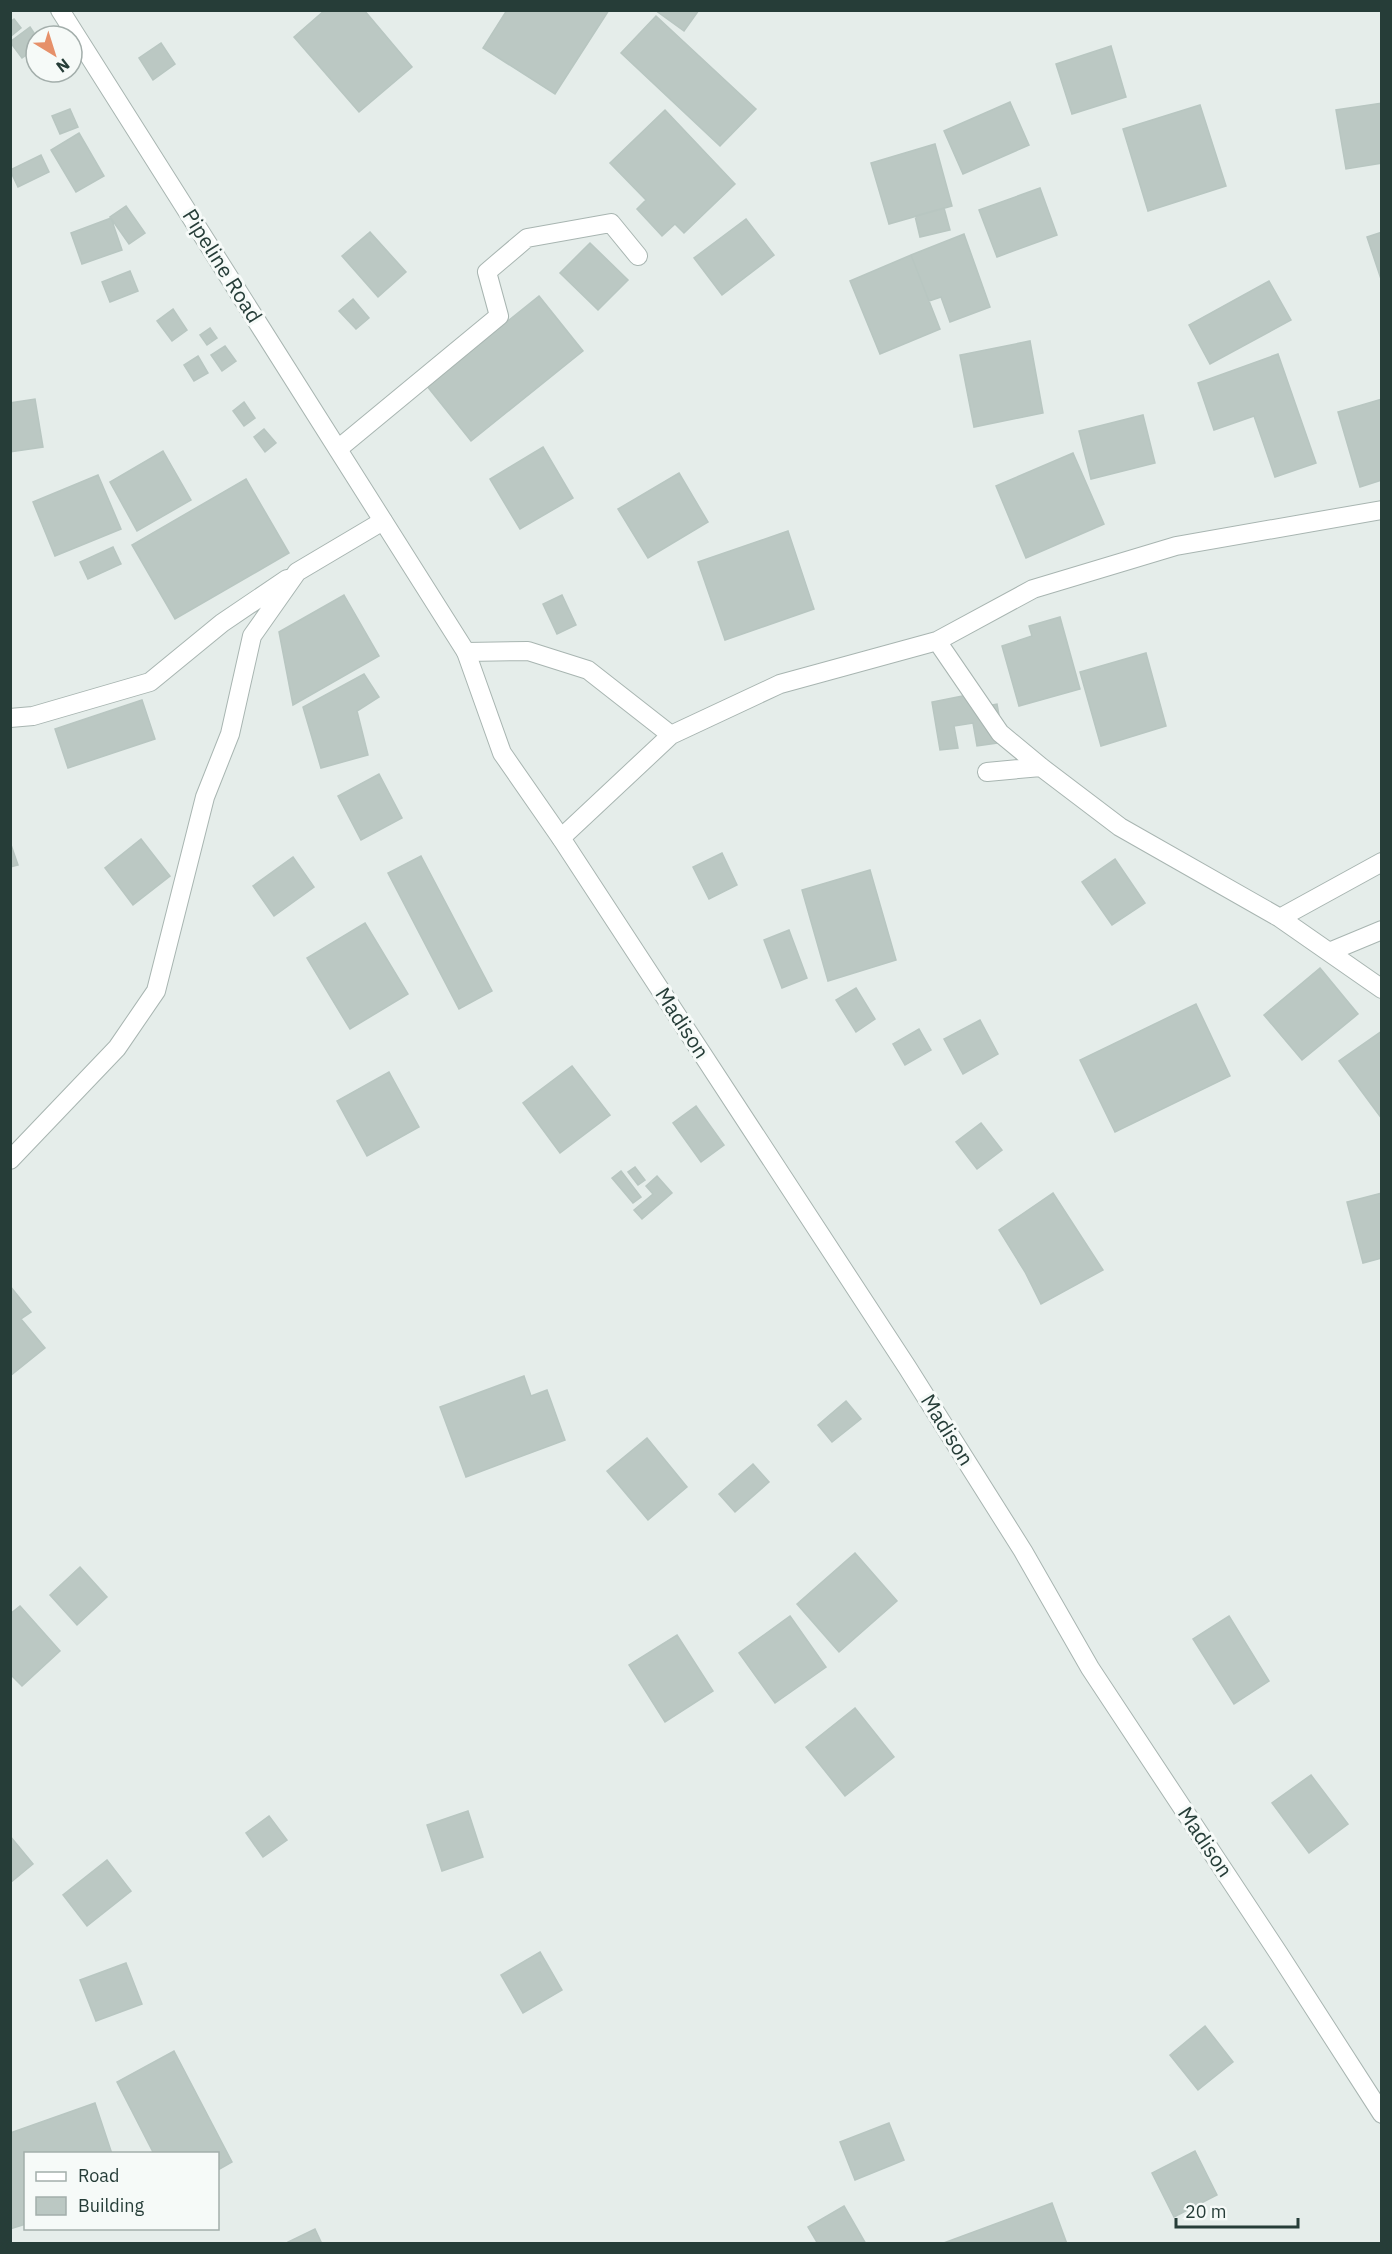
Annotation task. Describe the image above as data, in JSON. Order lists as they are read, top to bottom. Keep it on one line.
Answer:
{"streets":{"street":["Pipeline Road","Madison"]},"crossings":[["Pipeline Road","Madison"]],"legend":["Road","Building"],"scale_bar":"20 m","north":"bottom right"}
